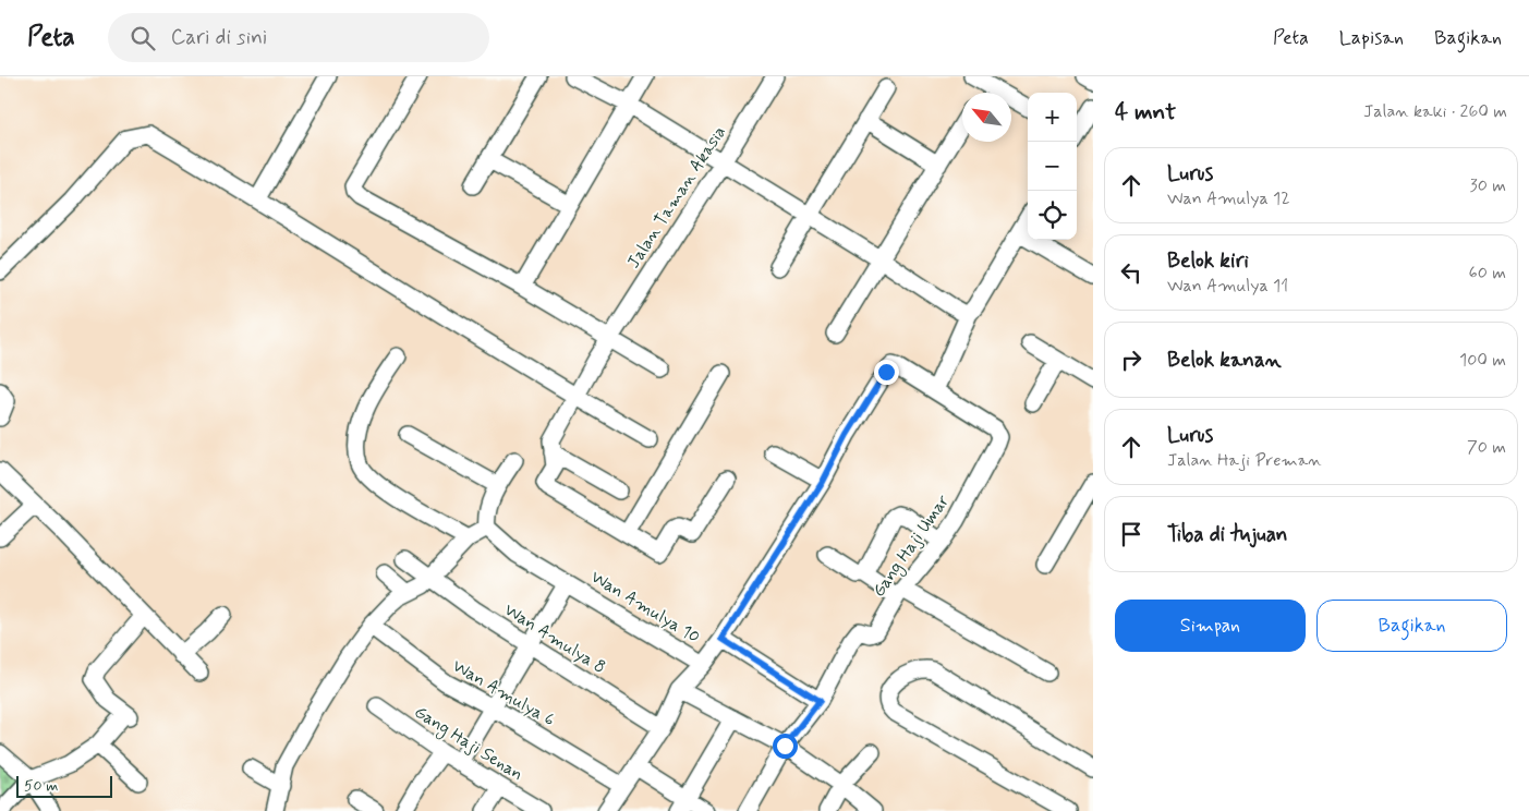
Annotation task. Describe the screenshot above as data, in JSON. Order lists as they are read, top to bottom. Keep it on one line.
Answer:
{"streets":{"street":["Jalan Taman Akasia","Gang Haji Umar","Wan Amulya 10","Wan Amulya 8","Wan Amulya 6","Gang Haji Senan"]},"scale_bar":"50 m","north":"top left","page":{"header":"Peta","search":"Cari di sini","nav":["Peta","Lapisan","Bagikan"],"heading":["4 mnt","Jalan kaki · 260 m"],"map_buttons":["+","−"],"list":[["Lurus","Wan Amulya 12","30 m"],["Belok kiri","Wan Amulya 11","60 m"],["Belok kanan","100 m"],["Lurus","Jalan Haji Preman","70 m"],"Tiba di tujuan"],"buttons":["Simpan","Bagikan"],"scale":"50 m"}}
